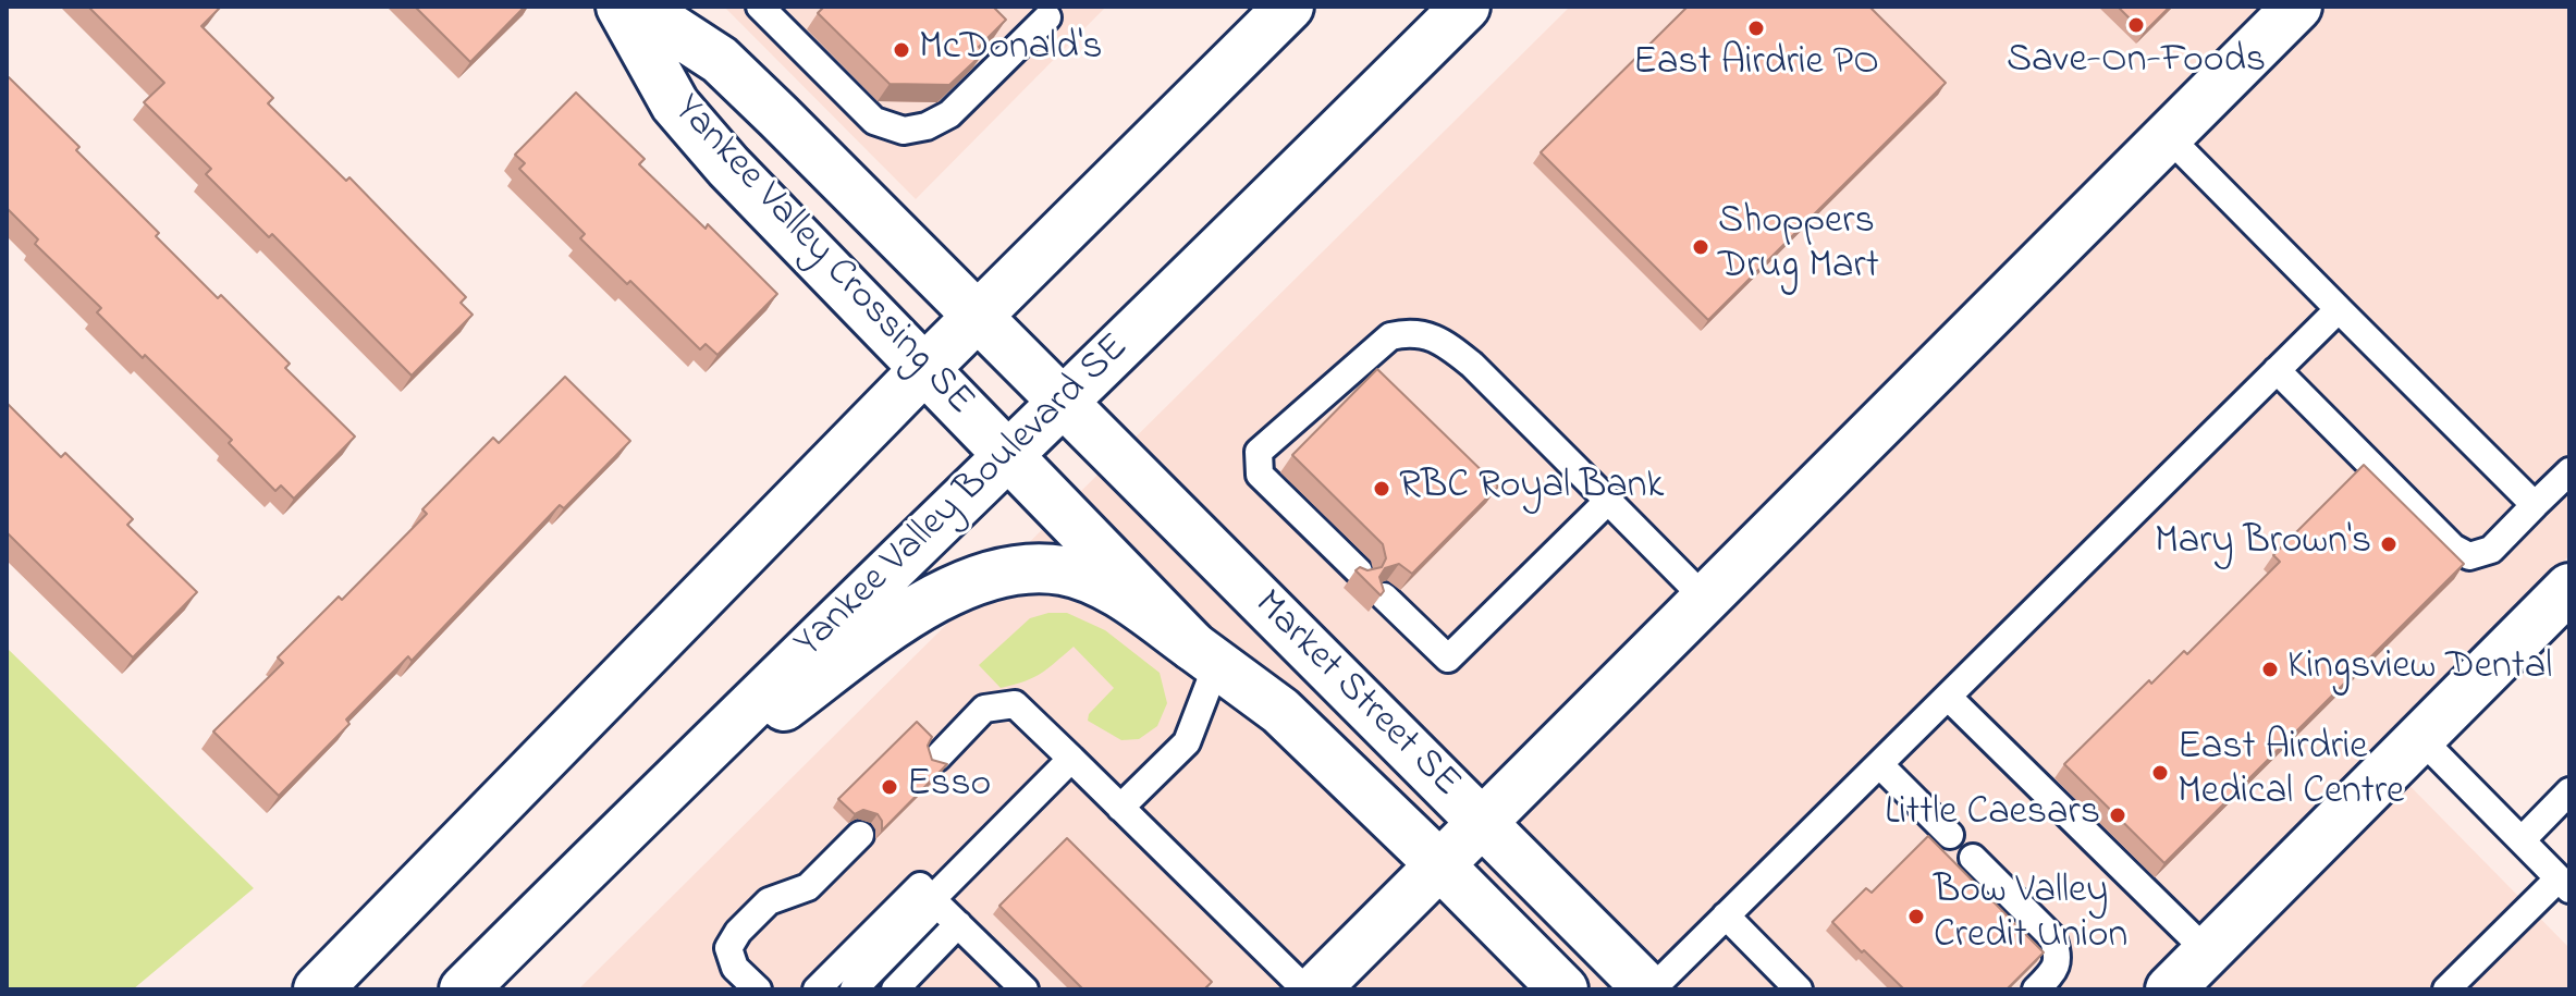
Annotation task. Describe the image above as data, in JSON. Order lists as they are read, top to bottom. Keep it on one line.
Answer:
{"streets":{"street":["Yankee Valley Crossing SE","Yankee Valley Boulevard SE","Market Street SE"]},"crossings":[["Yankee Valley Crossing SE","Yankee Valley Boulevard SE"],["Yankee Valley Crossing SE","Market Street SE"],["Yankee Valley Boulevard SE","Market Street SE"]],"places":["Save-On-Foods","East Airdrie PO","McDonald's","Shoppers Drug Mart","RBC Royal Bank","Mary Brown's","Kingsview Dental","East Airdrie Medical Centre","Esso","Little Caesars","Bow Valley Credit Union"]}
